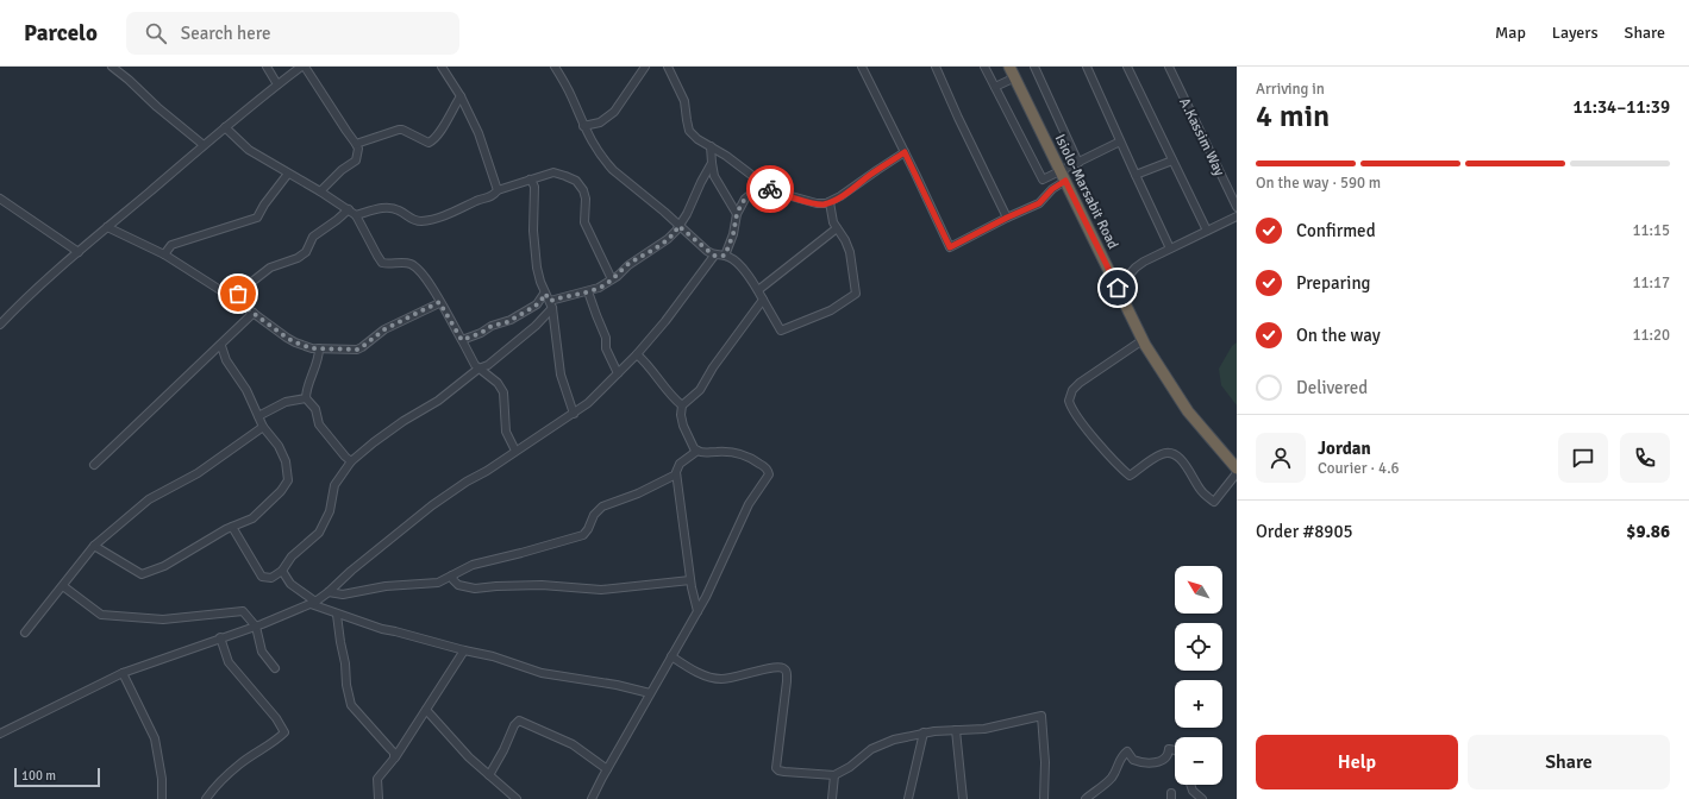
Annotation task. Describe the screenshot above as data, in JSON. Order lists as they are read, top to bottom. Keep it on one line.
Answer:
{"streets":{"highway":["Isiolo-Marsabit Road"],"street":["A.Kassim Way"]},"scale_bar":"100 m","north":"top left","page":{"header":"Parcelo","search":"Search here","nav":["Map","Layers","Share"],"heading":["4 min","Arriving in","11:34–11:39"],"panel":["Jordan","Courier · 4.6","Order #8905","$9.86"],"bar":"On the way · 590 m","list":[["Confirmed","11:15"],["Preparing","11:17"],["On the way","11:20"],"Delivered"],"map_buttons":["+","−"],"buttons":["Help","Share"],"scale":"100 m"}}
